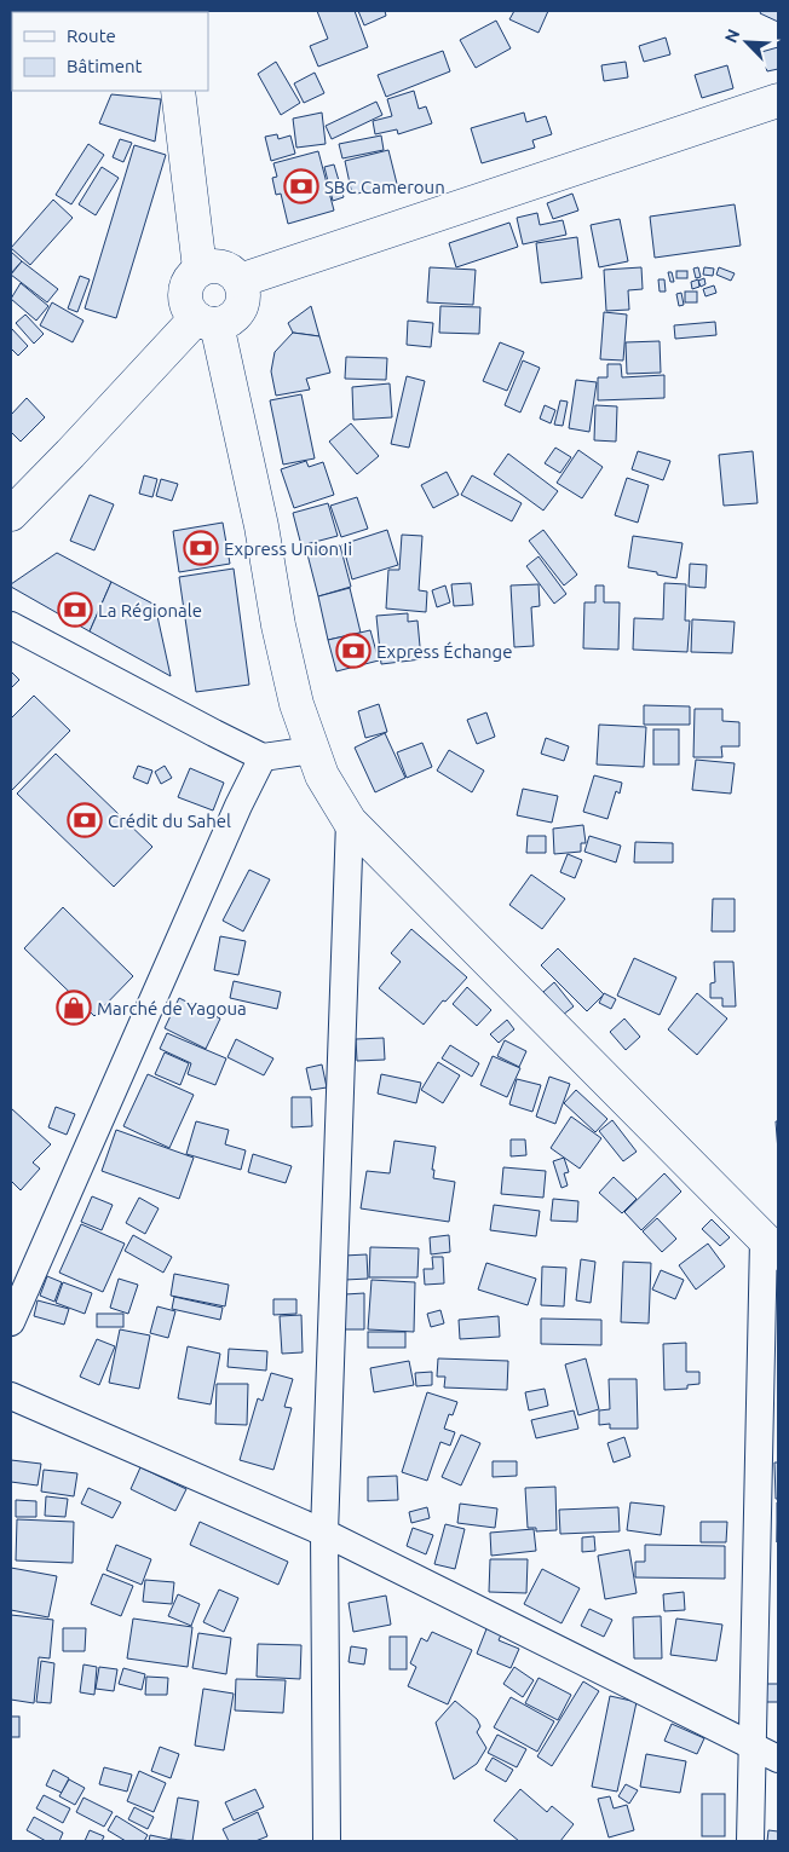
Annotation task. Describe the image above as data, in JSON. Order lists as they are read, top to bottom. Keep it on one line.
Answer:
{"places":{"bank":["SBC Cameroun","Express Union Ii","La Régionale","Express Échange","Crédit du Sahel"],"shop":["Marché de Yagoua"]},"legend":["Route","Bâtiment"],"north":"top left"}
